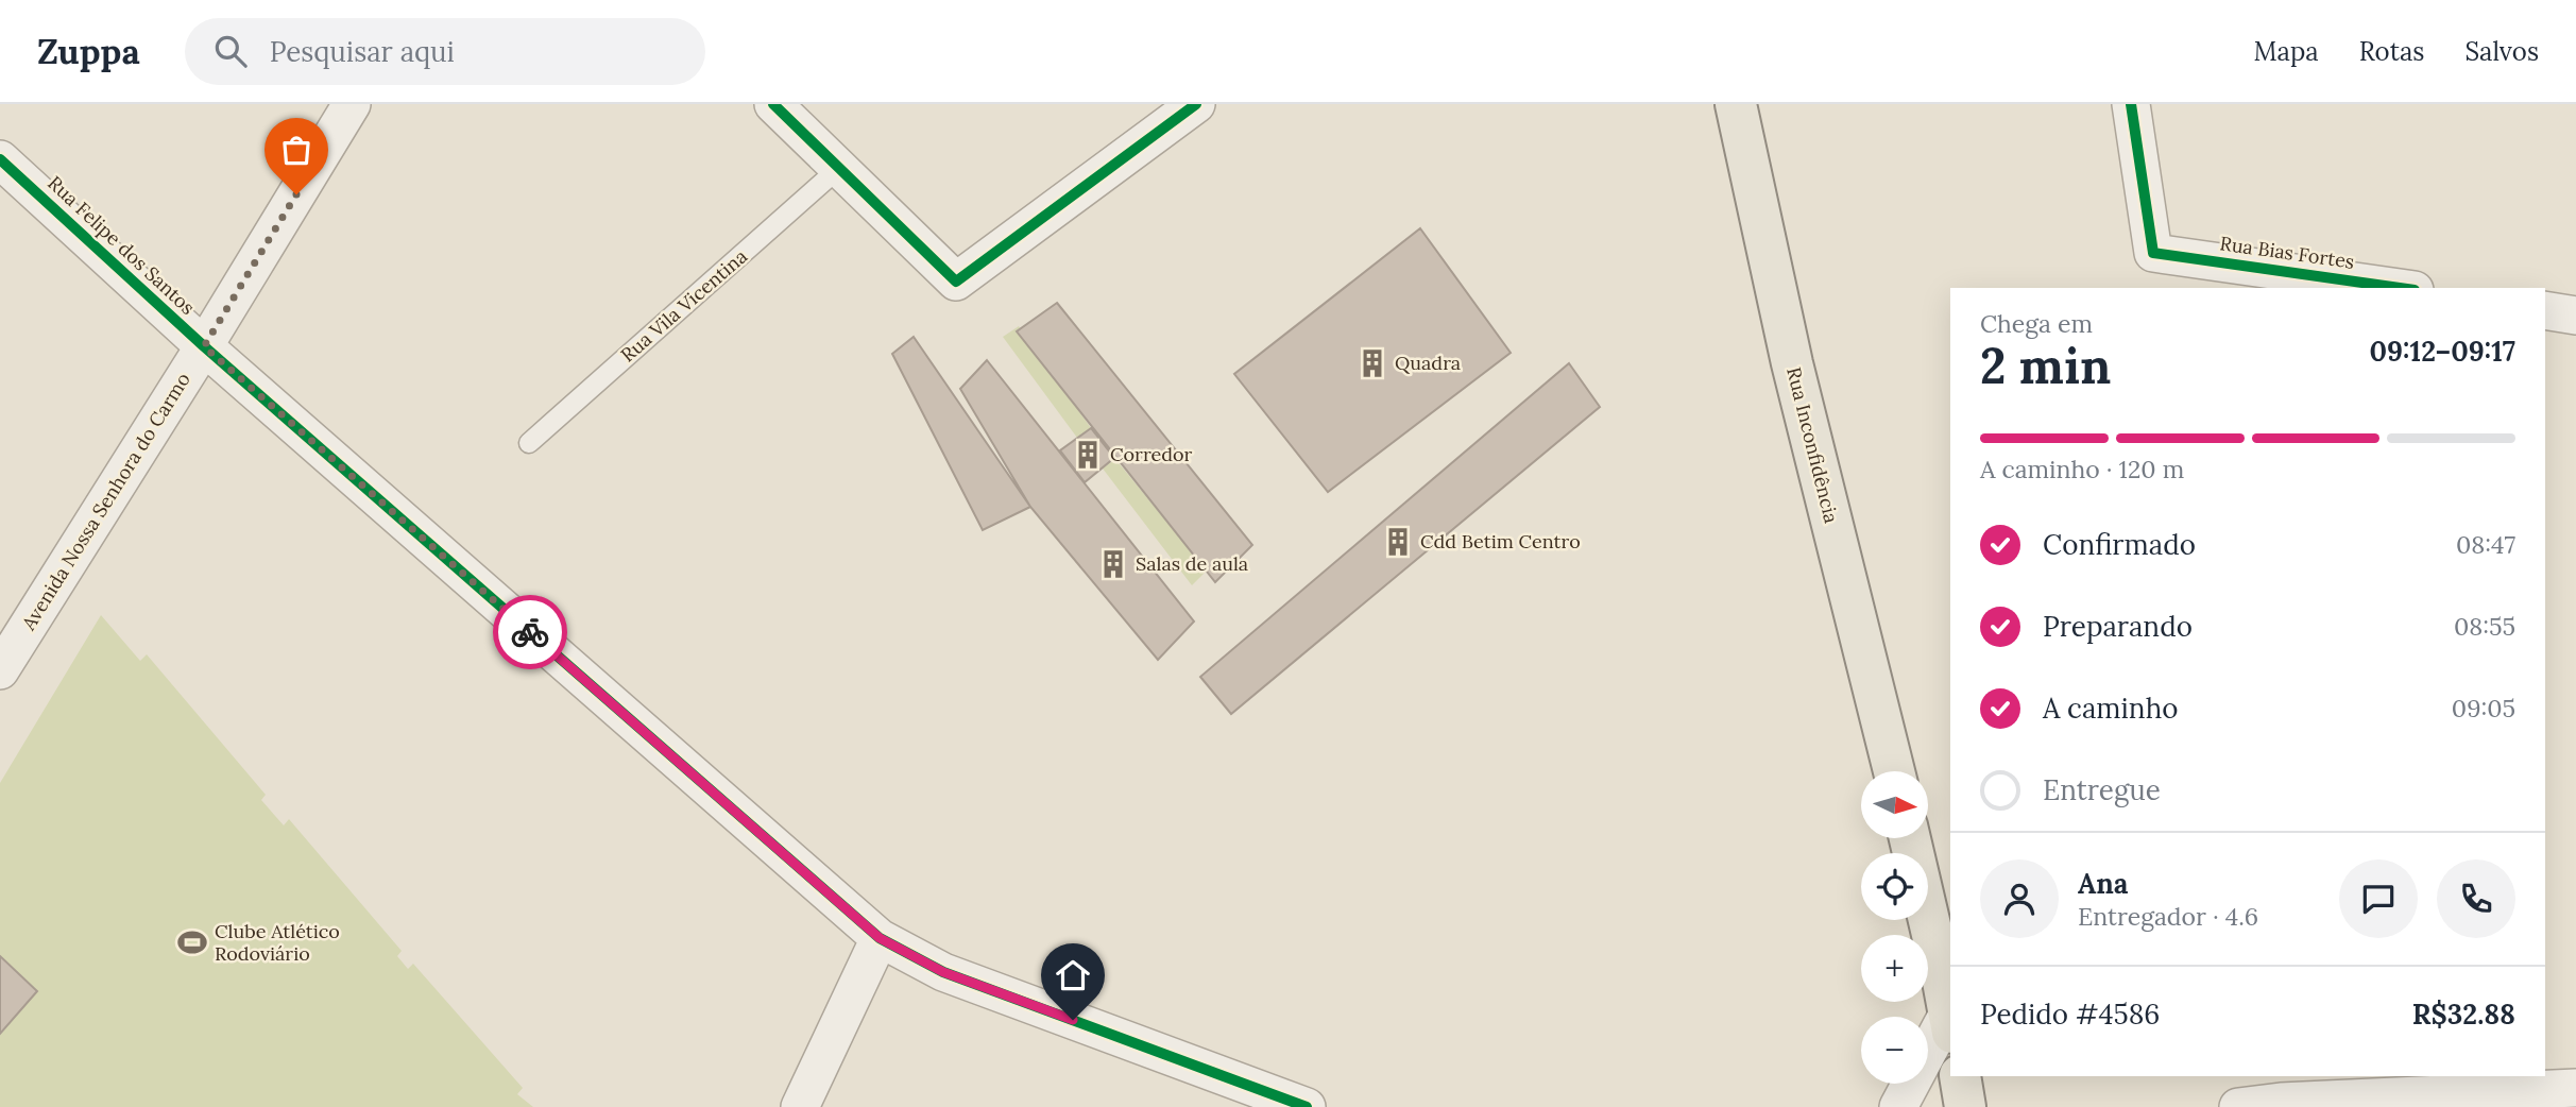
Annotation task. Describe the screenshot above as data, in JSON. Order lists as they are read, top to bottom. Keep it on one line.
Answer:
{"streets":{"main road":["Rua Inconfidência"],"street":["Rua Felipe dos Santos","Rua Bias Fortes","Avenida Nossa Senhora do Carmo"],"lane":["Rua Vila Vicentina"]},"crossings":[["Rua Felipe dos Santos","Avenida Nossa Senhora do Carmo"]],"places":{"building":["Quadra","Corredor","Cdd Betim Centro","Salas de aula"],"sports":["Clube Atlético Rodoviário"]},"north":"right","page":{"header":"Zuppa","search":"Pesquisar aqui","nav":["Mapa","Rotas","Salvos"],"heading":["2 min","Chega em","09:12–09:17"],"panel":["Ana","Entregador · 4.6","Pedido #4586","R$32.88"],"bar":"A caminho · 120 m","list":[["Confirmado","08:47"],["Preparando","08:55"],["A caminho","09:05"],"Entregue"],"map_buttons":["+","−"]}}
